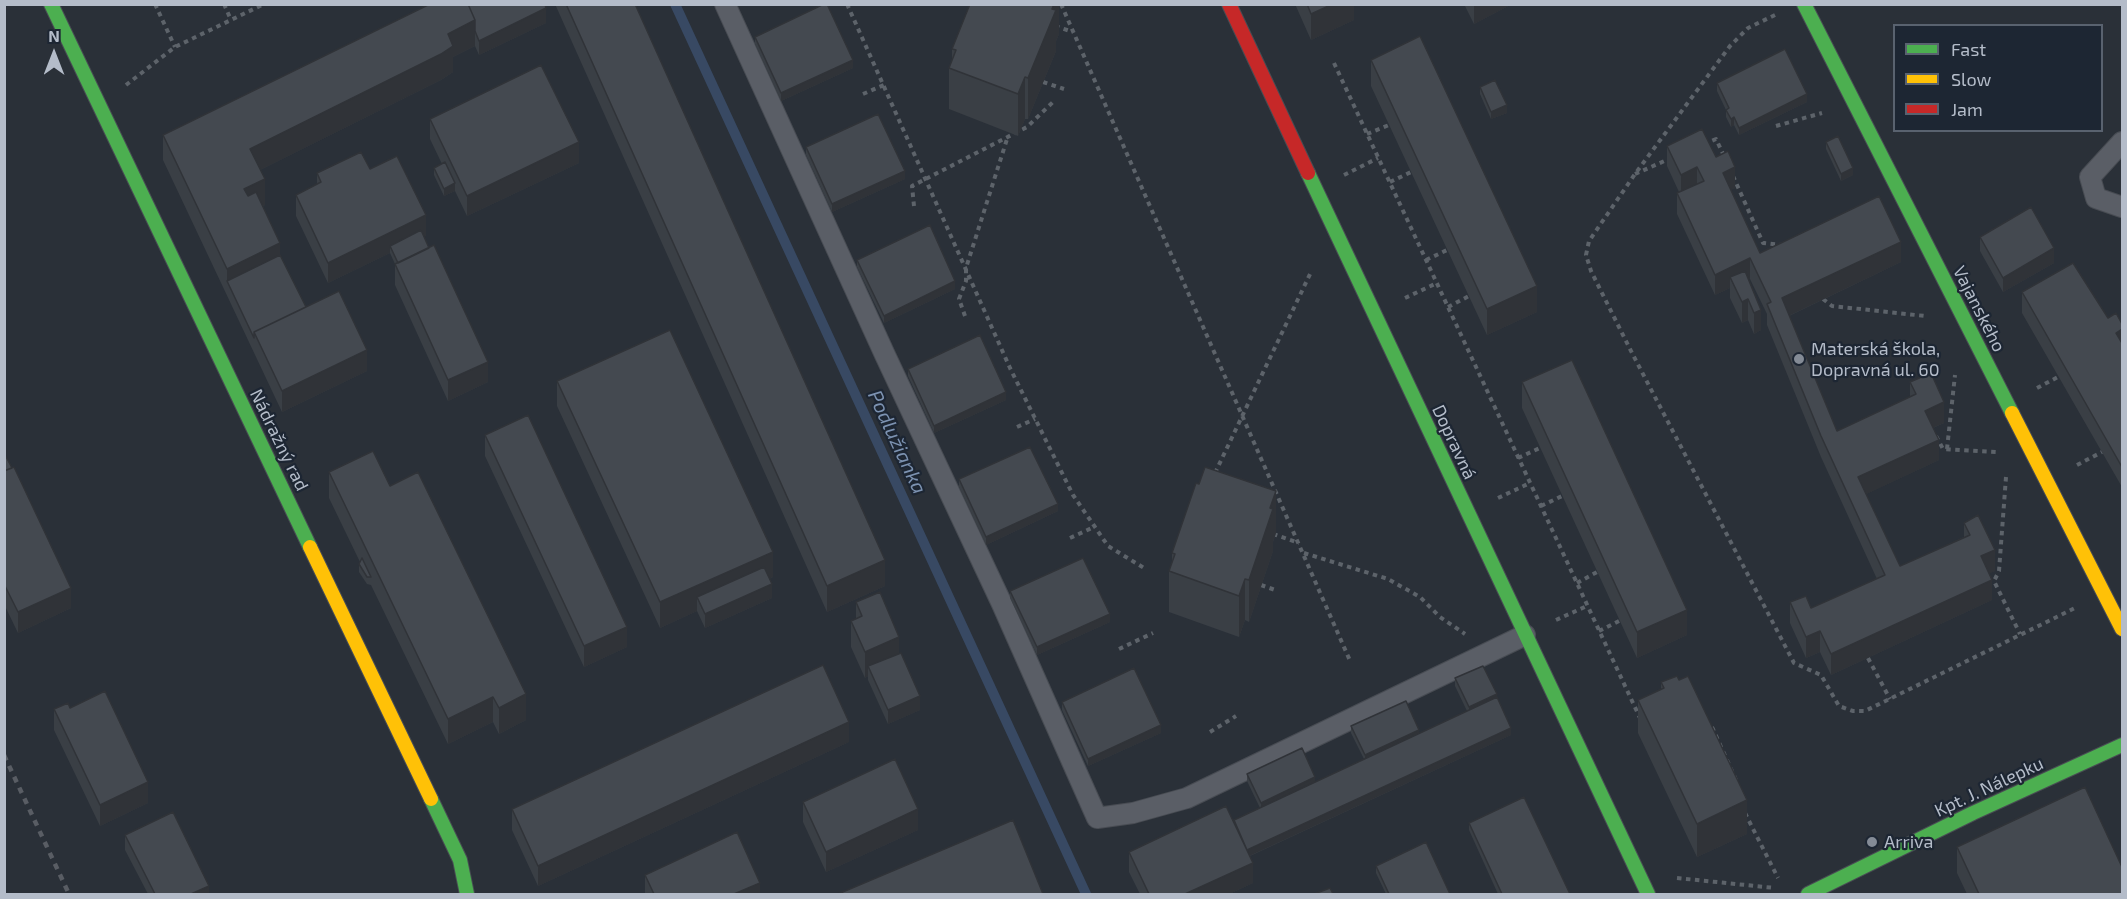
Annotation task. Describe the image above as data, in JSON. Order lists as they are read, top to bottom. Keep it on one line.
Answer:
{"streets":{"street":["Vajanského","Nádražný rad","Dopravná","Kpt. J. Nálepku"]},"water":["Podlužianka"],"places":["Materská škola, Dopravná ul. 60","Arriva"],"legend":["Fast","Slow","Jam"],"north":"top"}
